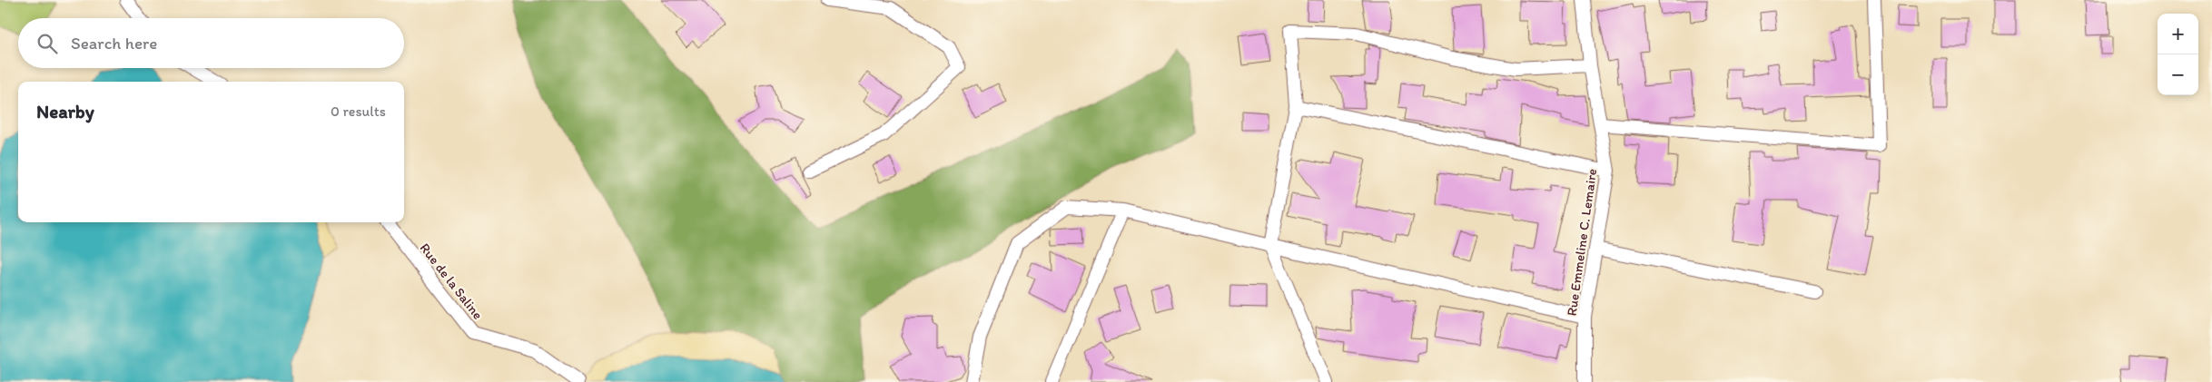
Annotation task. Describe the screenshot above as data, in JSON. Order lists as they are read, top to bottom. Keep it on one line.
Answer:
{"streets":{"street":["Rue Emmeline C. Lemaire","Rue de la Saline"]},"page":{"map_buttons":["+","−"],"search":"Search here","heading":["Nearby","0 results"]}}
